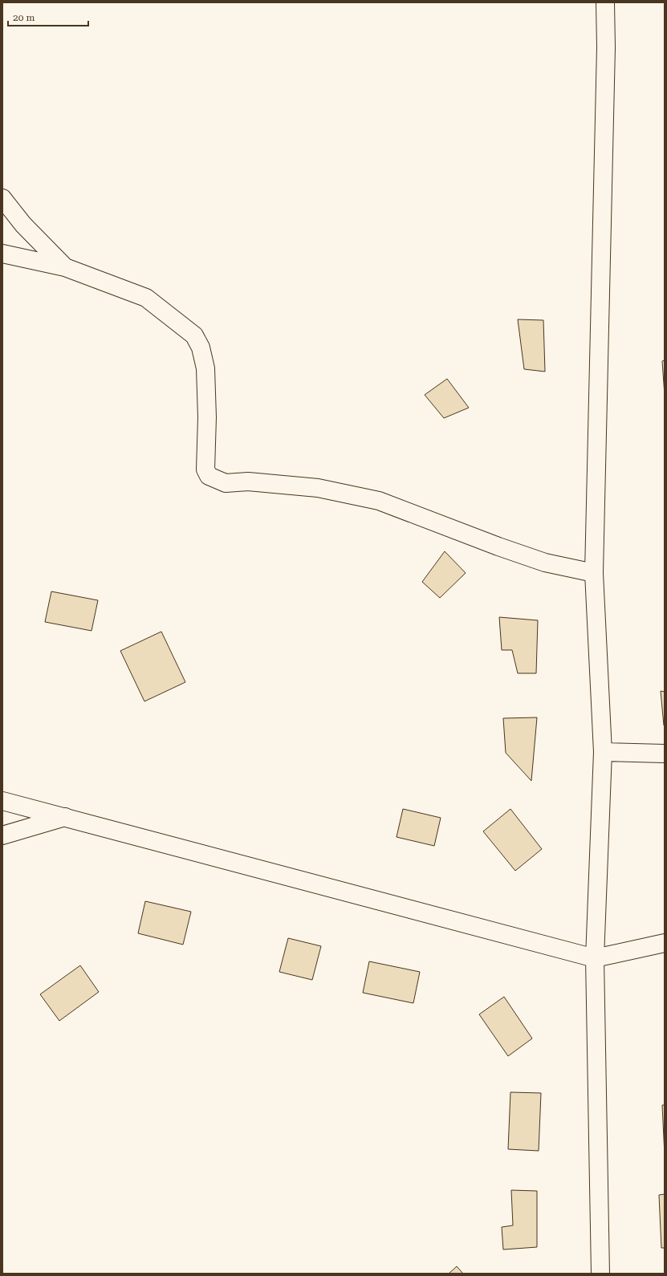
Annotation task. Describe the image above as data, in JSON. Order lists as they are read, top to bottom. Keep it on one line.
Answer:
{"scale_bar":"20 m"}
